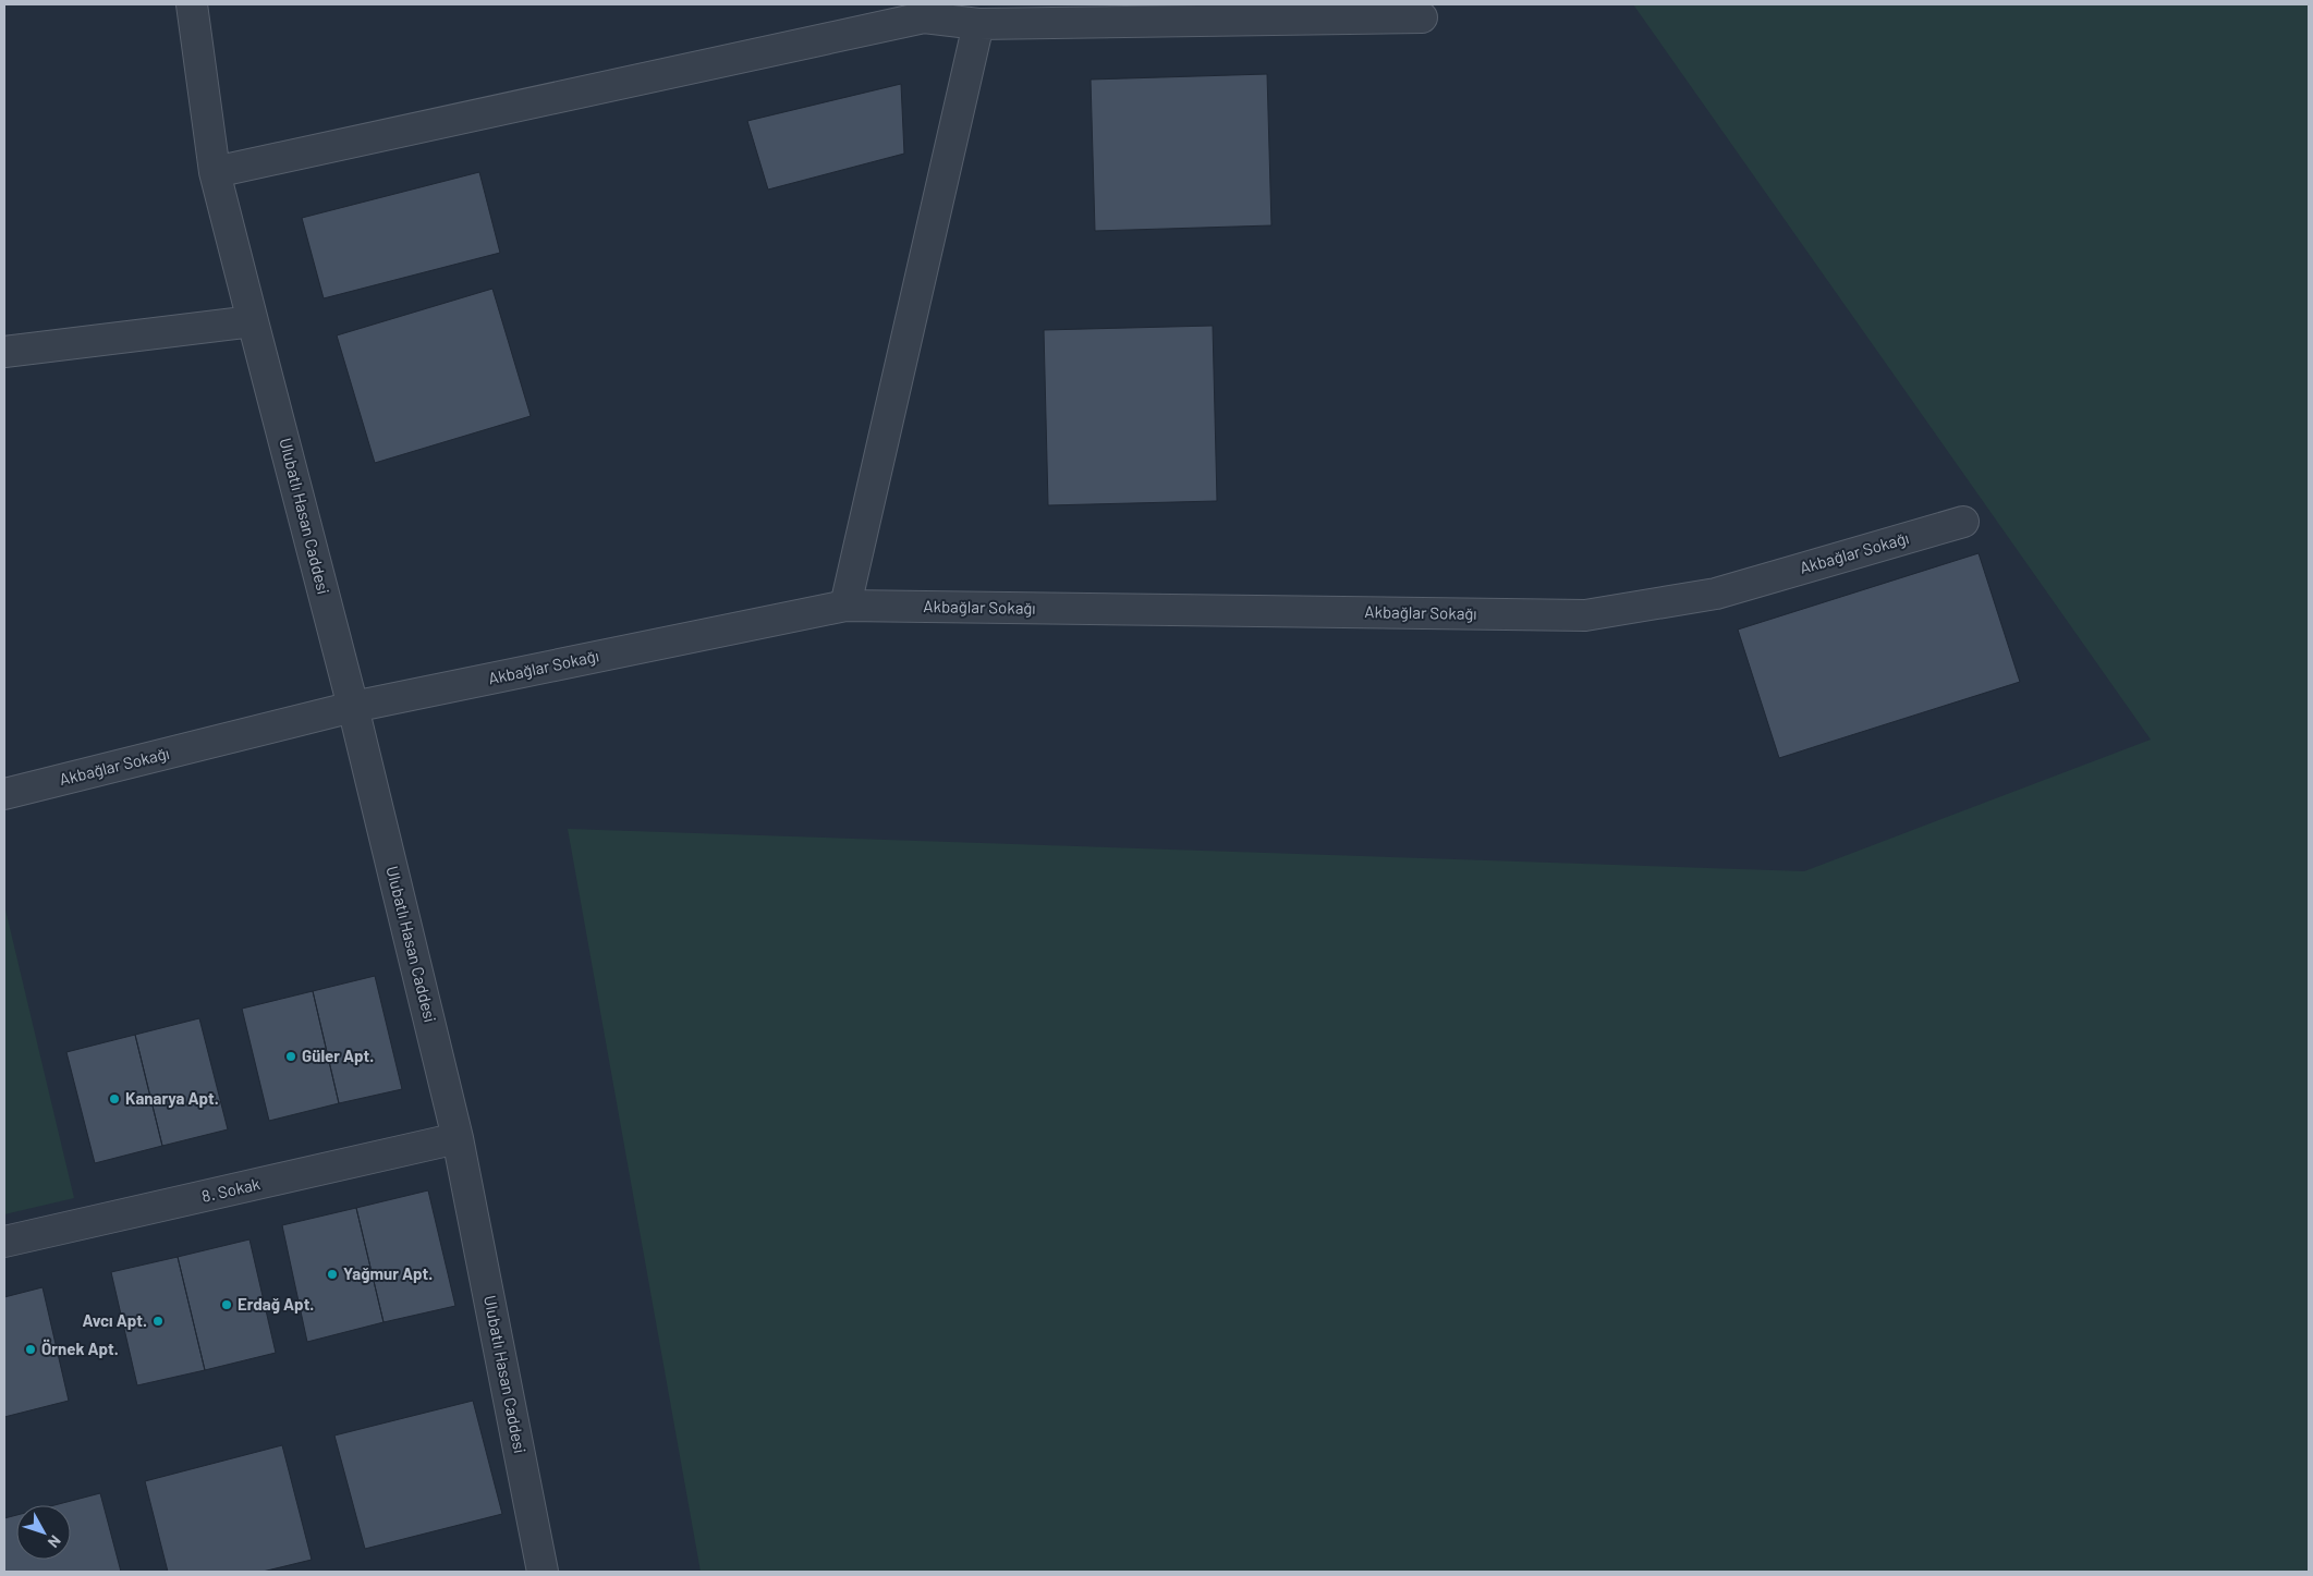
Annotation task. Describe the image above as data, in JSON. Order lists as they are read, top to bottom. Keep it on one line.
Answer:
{"streets":{"street":["Ulubatlı Hasan Caddesi","Akbağlar Sokağı","8. Sokak"]},"crossings":[["Ulubatlı Hasan Caddesi","Akbağlar Sokağı"],["Ulubatlı Hasan Caddesi","8. Sokak"]],"places":["Güler Apt.","Kanarya Apt.","Yağmur Apt.","Erdağ Apt.","Avcı Apt.","Örnek Apt."],"north":"bottom right"}
